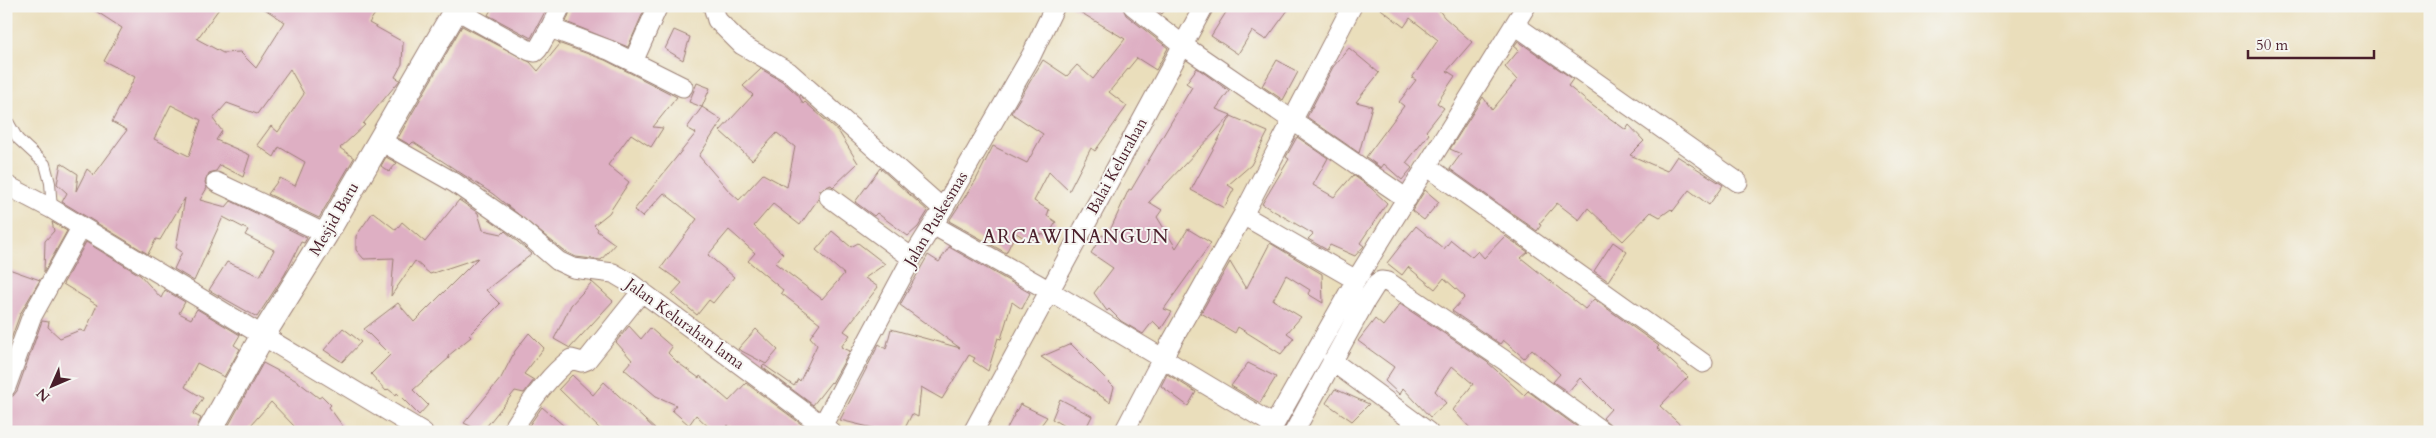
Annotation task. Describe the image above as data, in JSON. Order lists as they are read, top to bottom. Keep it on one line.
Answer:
{"streets":{"street":["Balai Kelurahan","Mesjid Baru","Jalan Puskesmas","Jalan Kelurahan lama"]},"crossings":[["Mesjid Baru","Jalan Kelurahan lama"],["Jalan Puskesmas","Jalan Kelurahan lama"]],"districts":["ARCAWINANGUN"],"scale_bar":"50 m","north":"bottom left"}
